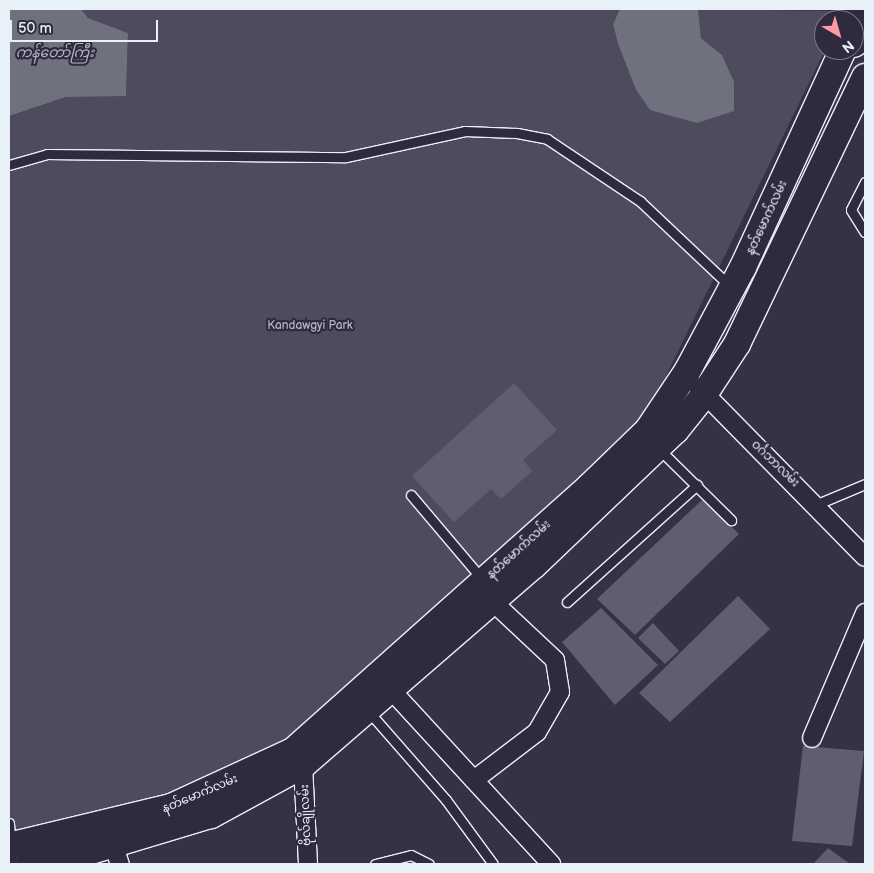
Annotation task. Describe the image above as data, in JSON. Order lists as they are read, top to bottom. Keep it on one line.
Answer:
{"streets":{"main road":["နတ်မောက်လမ်း"],"street":["ဝင်္ဂဘာလမ်း","ဗိုလ်ချိုလမ်း"]},"crossings":[["နတ်မောက်လမ်း","ဝင်္ဂဘာလမ်း"],["နတ်မောက်လမ်း","ဗိုလ်ချိုလမ်း"]],"water":["ကန်တော်ကြီး"],"parks":["Kandawgyi Park"],"scale_bar":"50 m","north":"bottom right"}
